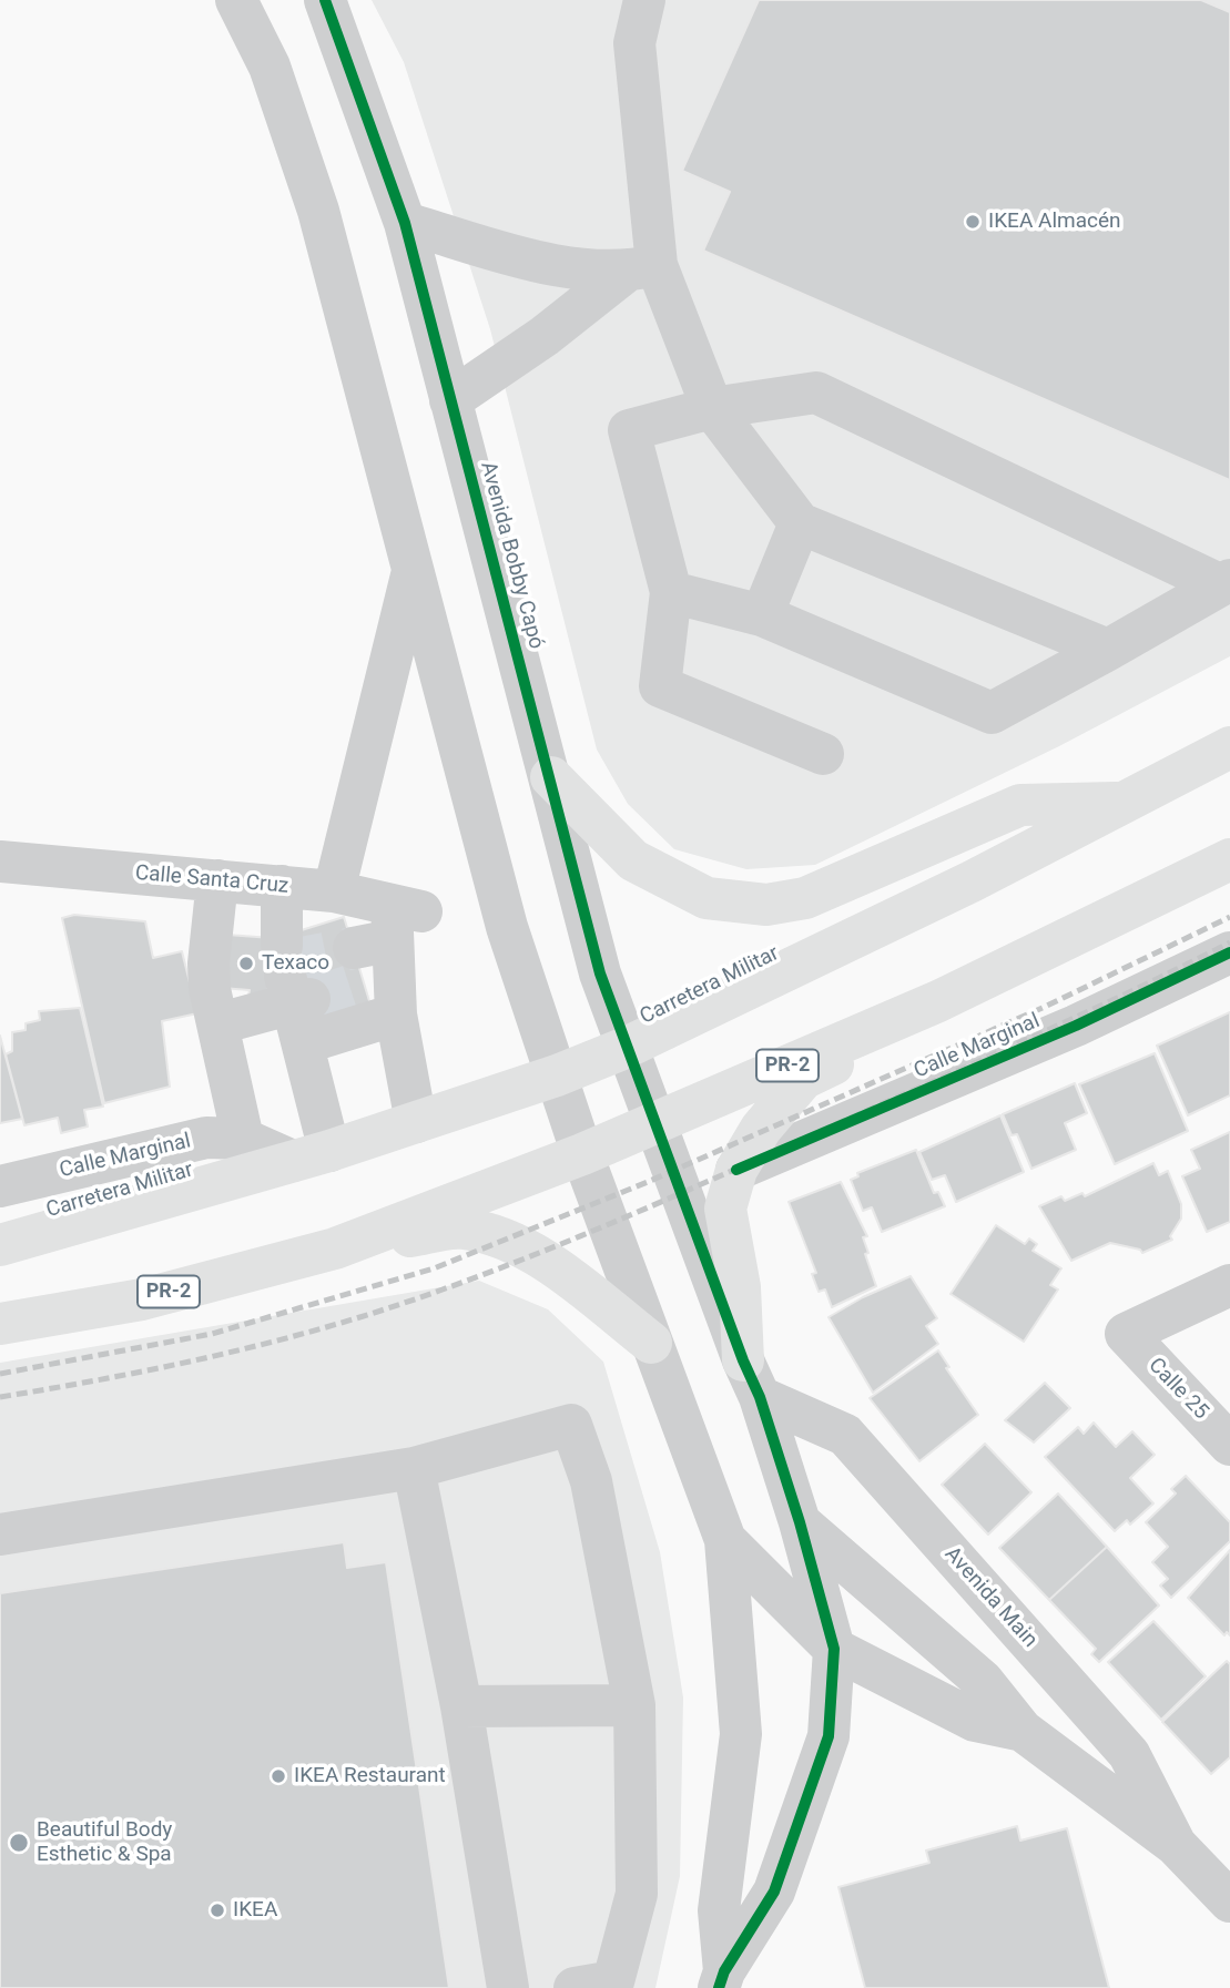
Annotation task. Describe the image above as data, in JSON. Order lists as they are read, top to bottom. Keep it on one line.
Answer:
{"streets":{"main road":["Carretera Militar","PR-2"],"street":["Avenida Bobby Capó","Calle Santa Cruz","Calle Marginal","Calle 25","Avenida Main"]},"crossings":[["Avenida Bobby Capó","Carretera Militar"],["Avenida Bobby Capó","PR-2"],["Avenida Bobby Capó","Avenida Main"],["Carretera Militar","Calle Marginal"]],"places":["IKEA Almacén","Texaco","IKEA Restaurant","Beautiful Body Esthetic & Spa","IKEA"]}
